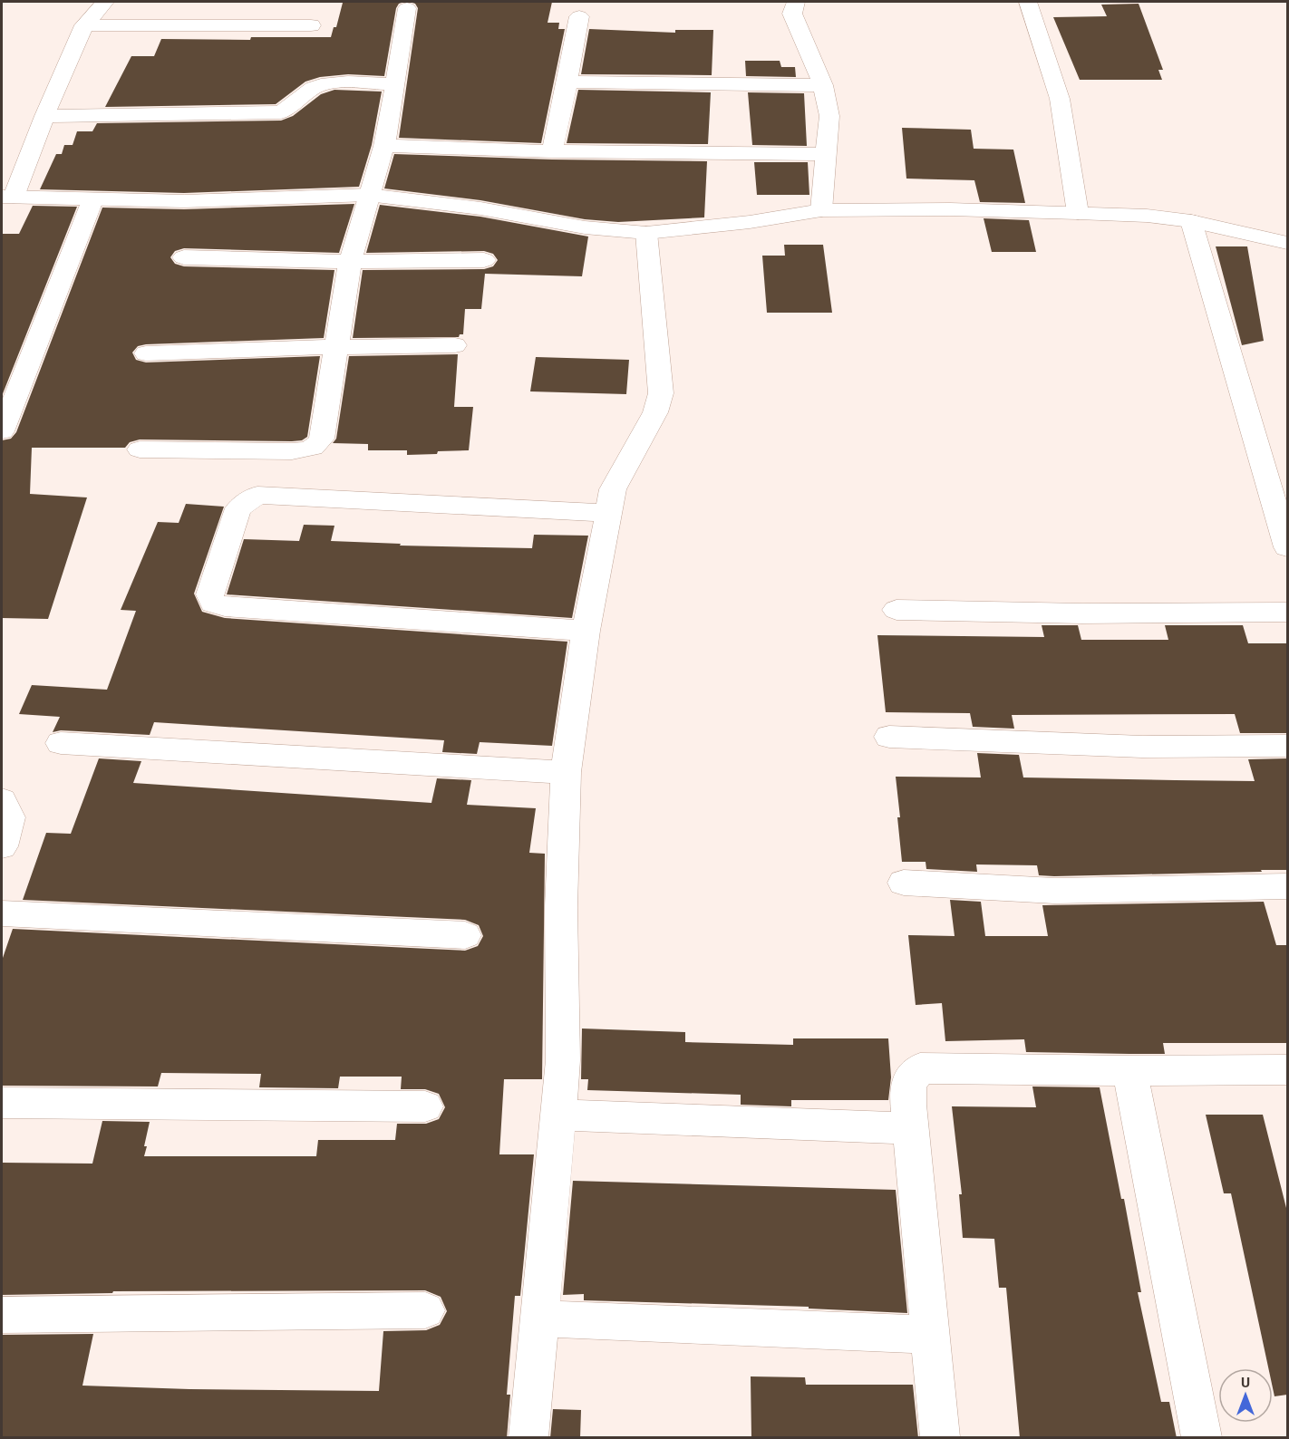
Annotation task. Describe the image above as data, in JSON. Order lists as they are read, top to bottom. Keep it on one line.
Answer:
{"north":"top"}
